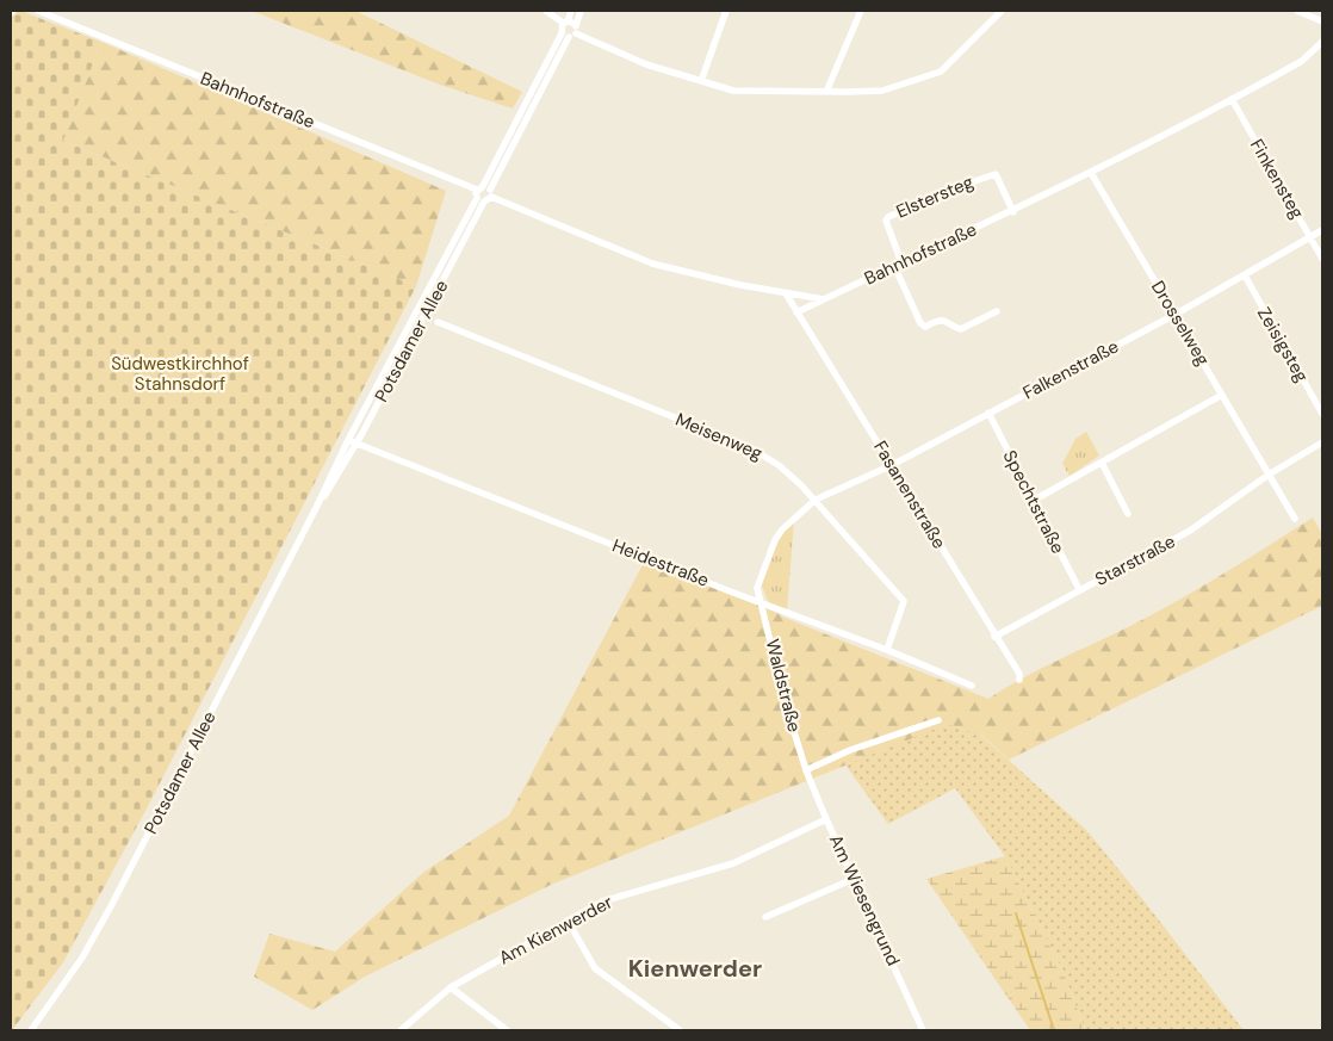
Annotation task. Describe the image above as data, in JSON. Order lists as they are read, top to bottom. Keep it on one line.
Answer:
{"streets":{"street":["Bahnhofstraße","Finkensteg","Elstersteg","Drosselweg","Potsdamer Allee","Zeisigsteg","Falkenstraße","Meisenweg","Fasanenstraße","Spechtstraße","Starstraße","Heidestraße","Waldstraße","Am Wiesengrund","Am Kienwerder"]},"crossings":[["Bahnhofstraße","Finkensteg"],["Bahnhofstraße","Elstersteg"],["Bahnhofstraße","Drosselweg"],["Bahnhofstraße","Fasanenstraße"],["Finkensteg","Falkenstraße"],["Drosselweg","Falkenstraße"],["Drosselweg","Starstraße"],["Potsdamer Allee","Heidestraße"],["Zeisigsteg","Falkenstraße"],["Falkenstraße","Meisenweg"],["Falkenstraße","Fasanenstraße"],["Falkenstraße","Spechtstraße"],["Falkenstraße","Waldstraße"],["Meisenweg","Heidestraße"],["Meisenweg","Waldstraße"],["Fasanenstraße","Starstraße"],["Spechtstraße","Starstraße"],["Heidestraße","Waldstraße"],["Waldstraße","Am Wiesengrund"],["Am Wiesengrund","Am Kienwerder"]],"districts":["Kienwerder"],"parks":["Südwestkirchhof Stahnsdorf"]}
